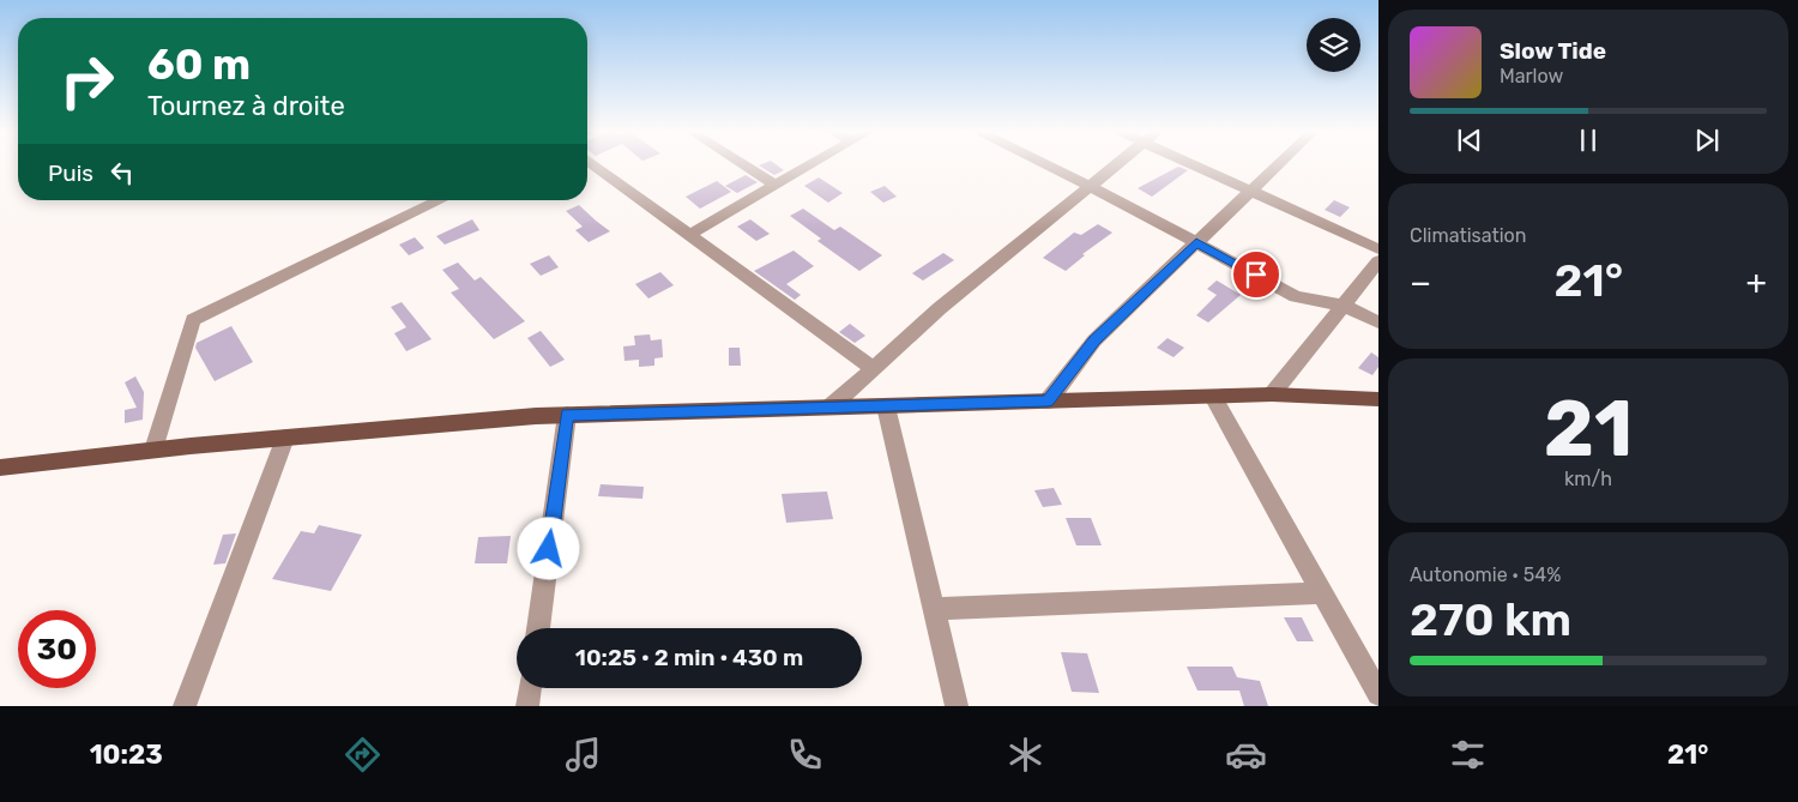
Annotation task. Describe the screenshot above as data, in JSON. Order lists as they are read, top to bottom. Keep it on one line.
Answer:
{"page":{"turn":["60 m","Tournez à droite"],"song":["Slow Tide","Marlow"],"then":"Puis","tile":["Climatisation",["21","km/h"],["Autonomie · 54%","270 km"]],"heat":["−","21°","+"],"limit":"30","trip":"10:25 · 2 min · 430 m","tabs":["10:23","21°"]}}
